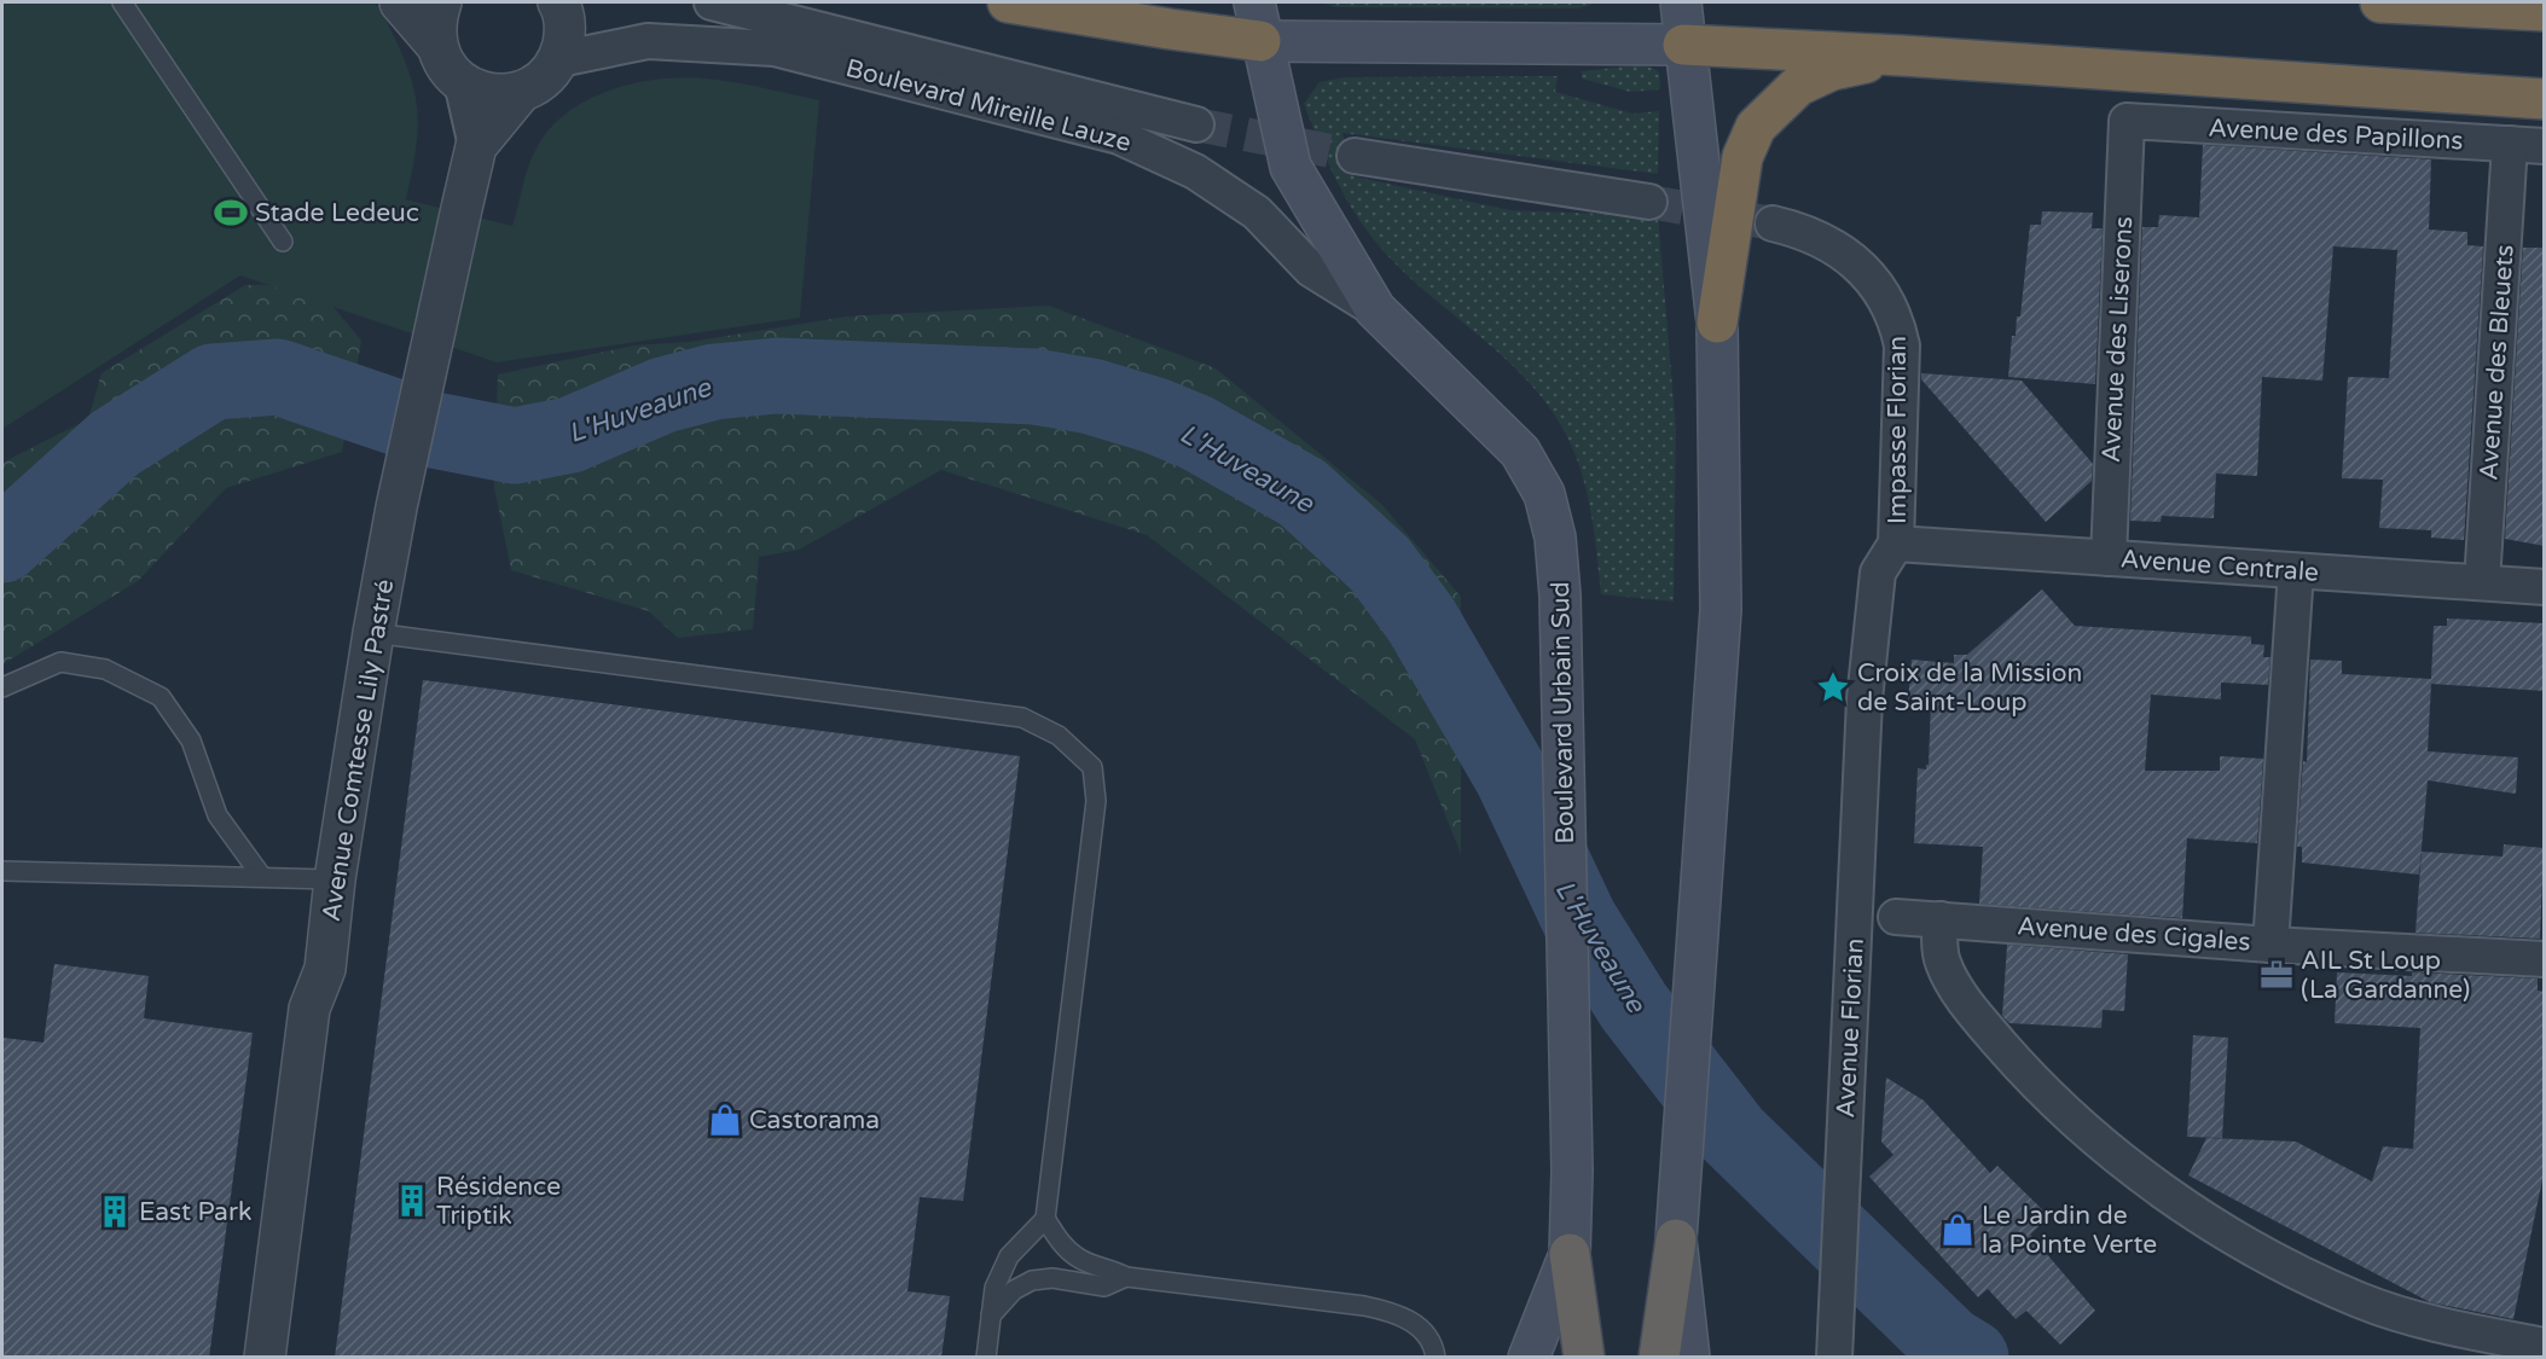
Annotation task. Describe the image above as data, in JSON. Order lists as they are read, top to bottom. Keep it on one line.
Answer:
{"streets":{"highway":["Boulevard Urbain Sud"],"street":["Boulevard Mireille Lauze","Avenue des Papillons","Avenue des Liserons","Avenue des Bleuets","Impasse Florian","Avenue Centrale","Avenue Comtesse Lily Pastré","Avenue des Cigales","Avenue Florian"]},"crossings":[["Boulevard Mireille Lauze","Boulevard Urbain Sud"],["Boulevard Mireille Lauze","Avenue Comtesse Lily Pastré"],["Avenue des Papillons","Avenue des Liserons"],["Avenue des Papillons","Avenue des Bleuets"],["Avenue des Liserons","Avenue Centrale"],["Avenue des Bleuets","Avenue Centrale"],["Impasse Florian","Avenue Centrale"],["Impasse Florian","Avenue Florian"]],"water":["L'Huveaune"],"places":{"sports":["Stade Ledeuc"],"place":["Croix de la Mission de Saint-Loup"],"office":["AIL St Loup (La Gardanne)"],"shop":["Castorama","Le Jardin de la Pointe Verte"],"building":["Résidence Triptik","East Park"]}}
